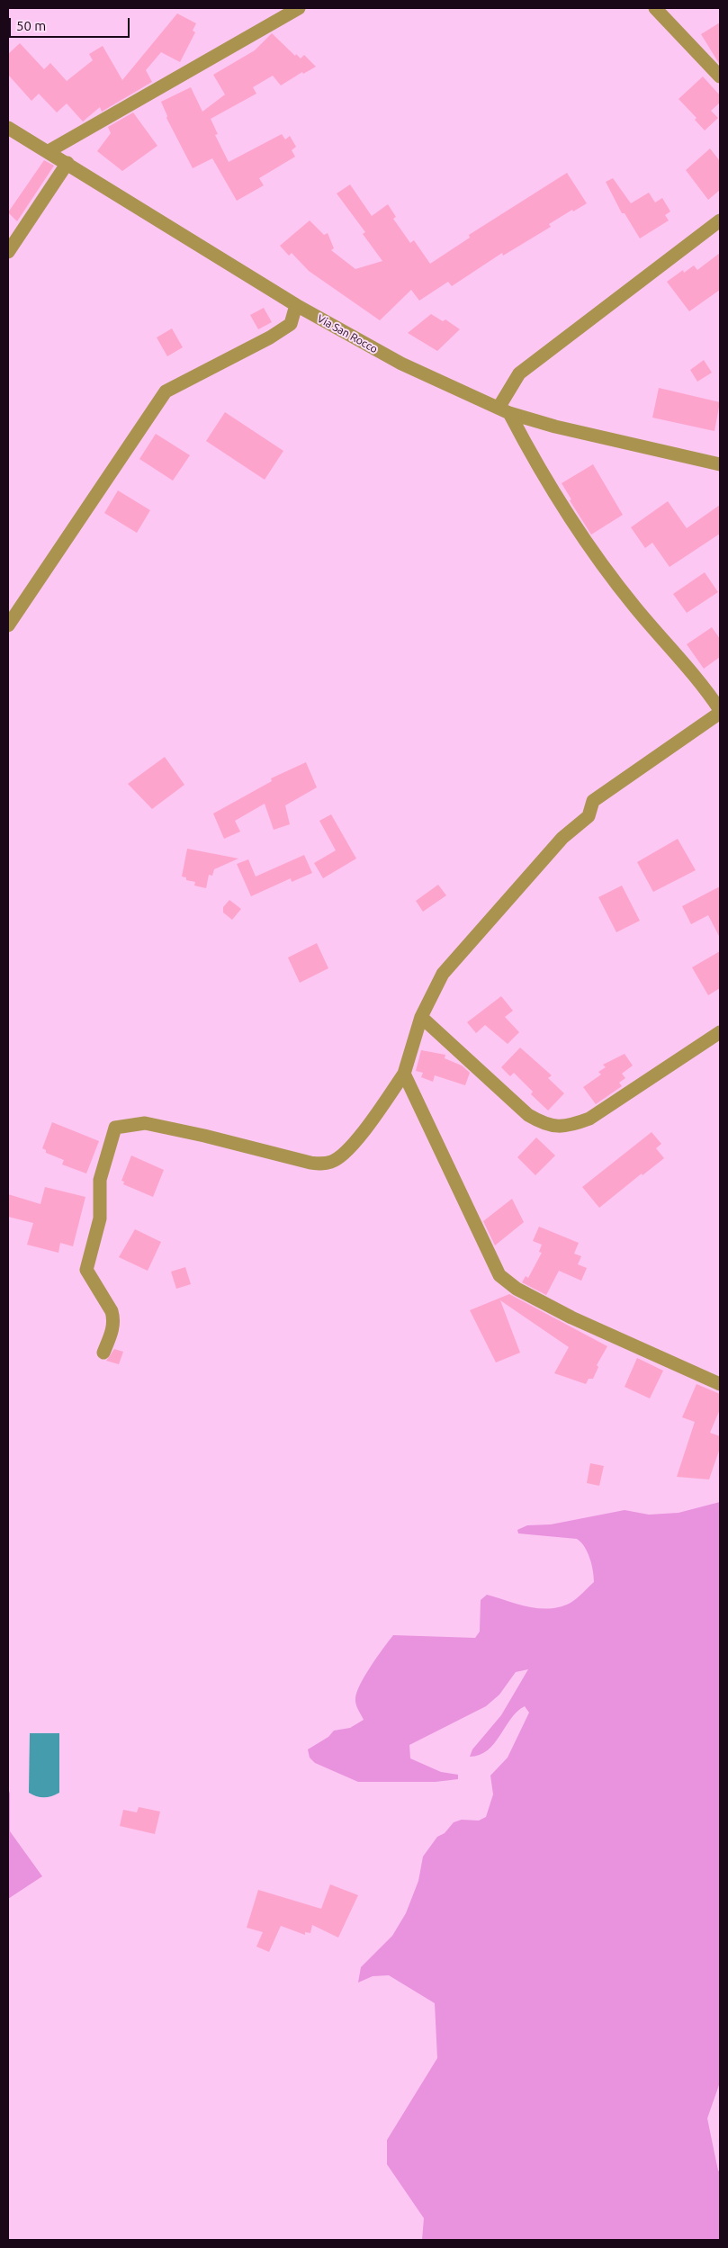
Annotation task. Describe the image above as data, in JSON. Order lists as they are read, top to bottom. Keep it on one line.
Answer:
{"streets":{"street":["Via San Rocco"]},"scale_bar":"50 m"}
